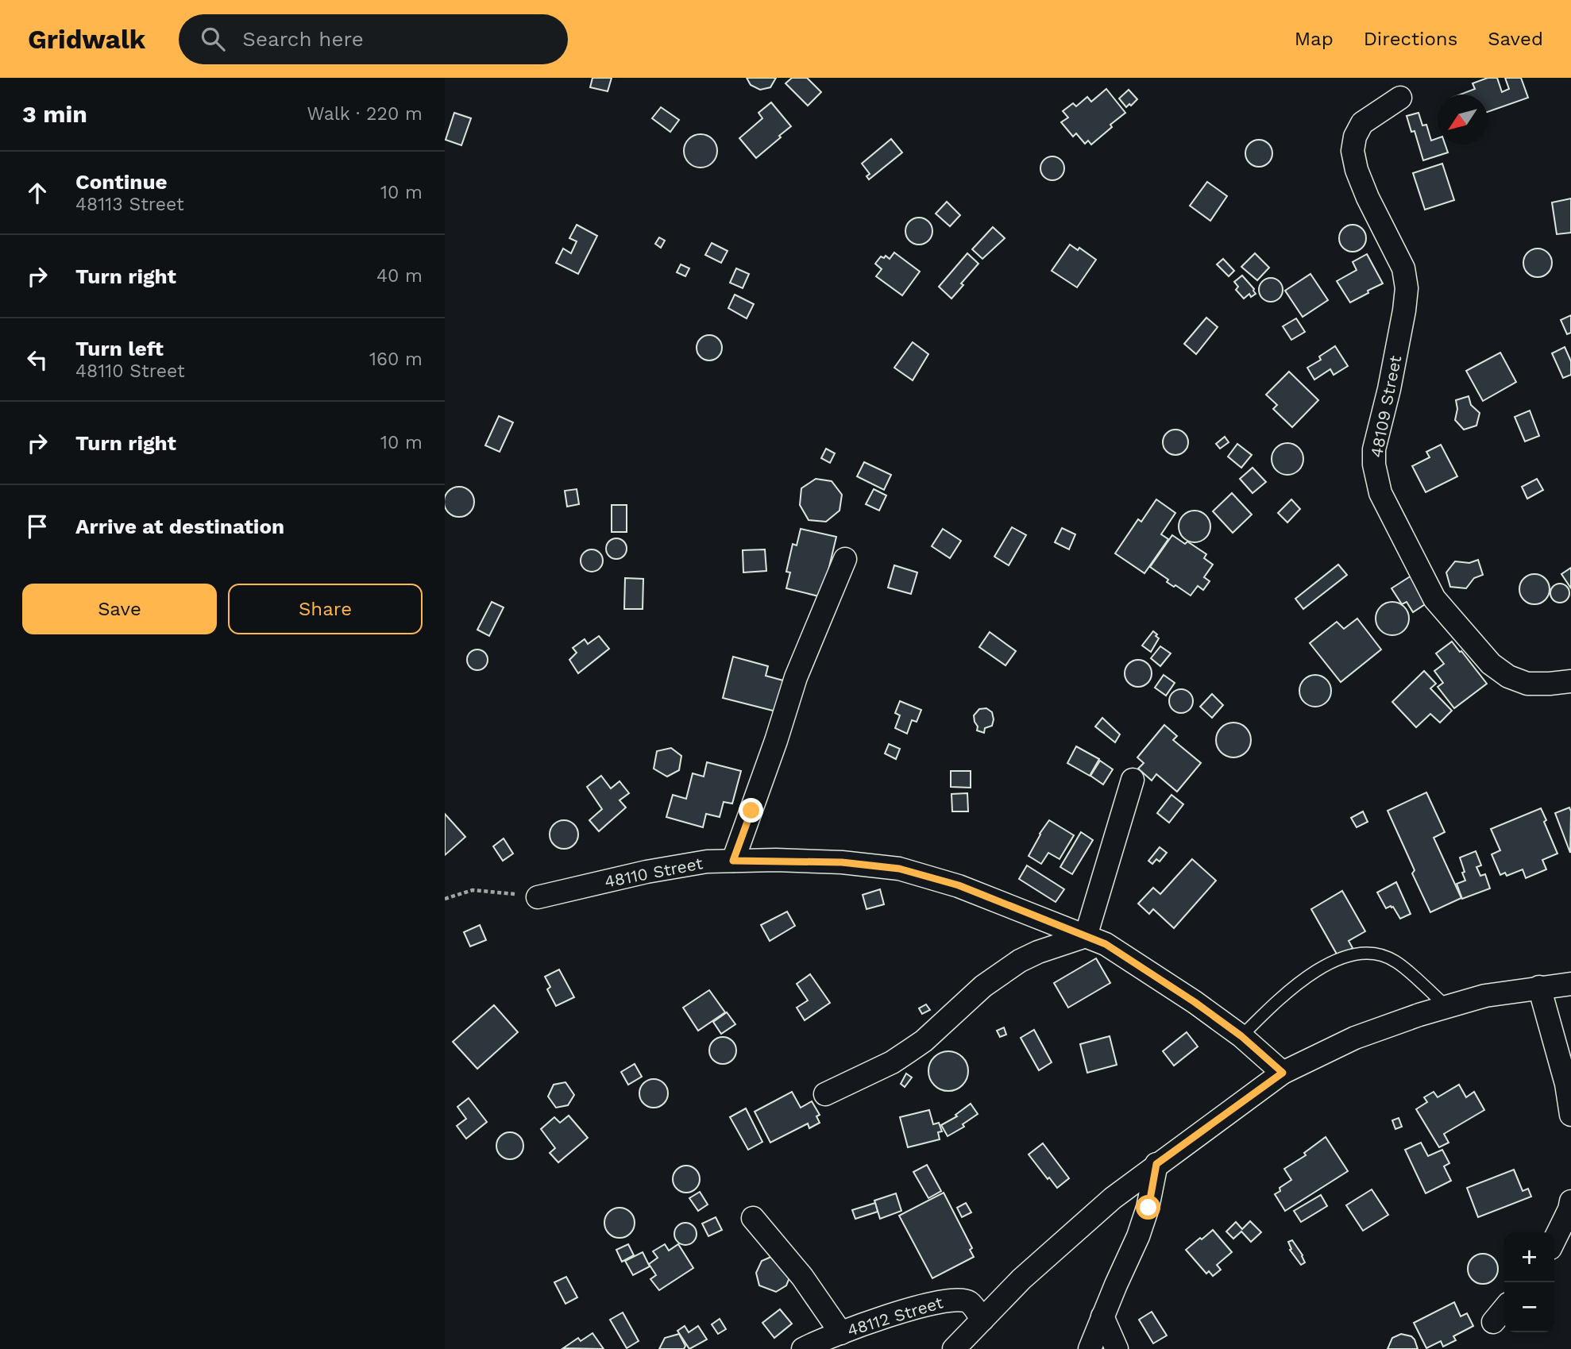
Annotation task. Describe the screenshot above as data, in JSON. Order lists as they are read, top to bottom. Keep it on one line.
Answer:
{"streets":{"street":["48109 Street","48110 Street","48112 Street"]},"north":"bottom left","page":{"header":"Gridwalk","search":"Search here","nav":["Map","Directions","Saved"],"heading":["3 min","Walk · 220 m"],"list":[["Continue","48113 Street","10 m"],["Turn right","40 m"],["Turn left","48110 Street","160 m"],["Turn right","10 m"],"Arrive at destination"],"buttons":["Save","Share"],"map_buttons":["+","−"]}}
